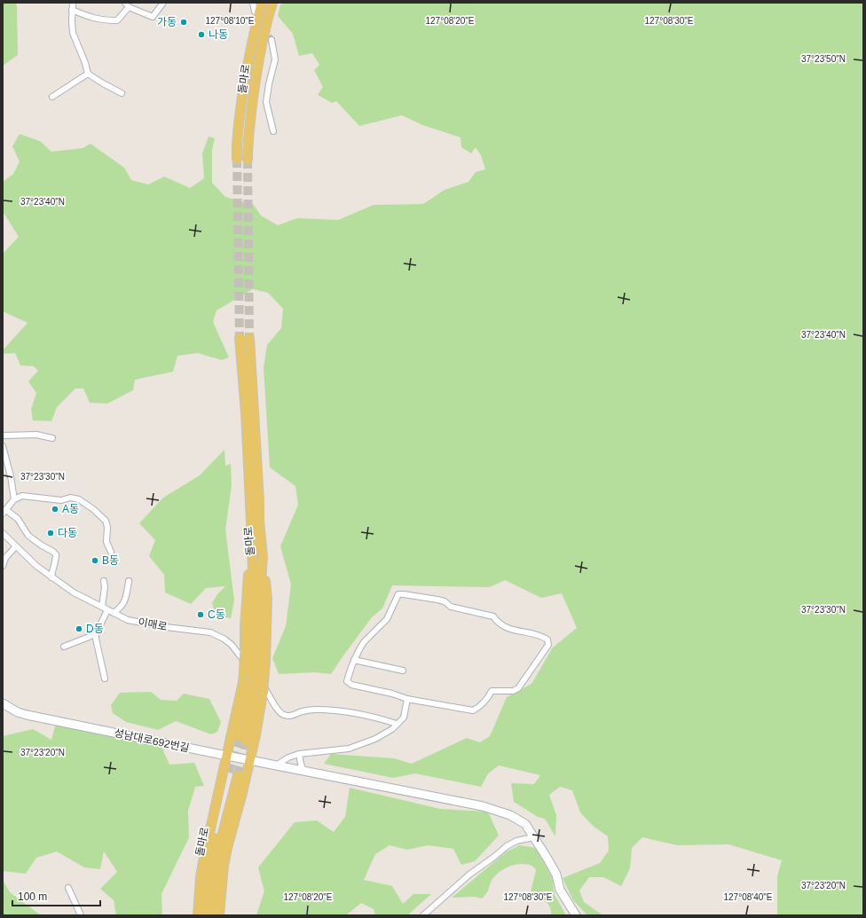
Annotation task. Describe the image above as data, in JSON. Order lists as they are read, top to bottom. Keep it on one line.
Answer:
{"streets":{"main road":["돌마로"],"street":["이매로","성남대로692번길"]},"places":["가동","나동","A동","다동","B동","C동","D동"],"scale_bar":"100 m","coordinates":["127°08'10\"E","127°08'20\"E","127°08'30\"E","37°23'50\"N","37°23'40\"N","37°23'30\"N","37°23'20\"N","127°08'40\"E"]}
